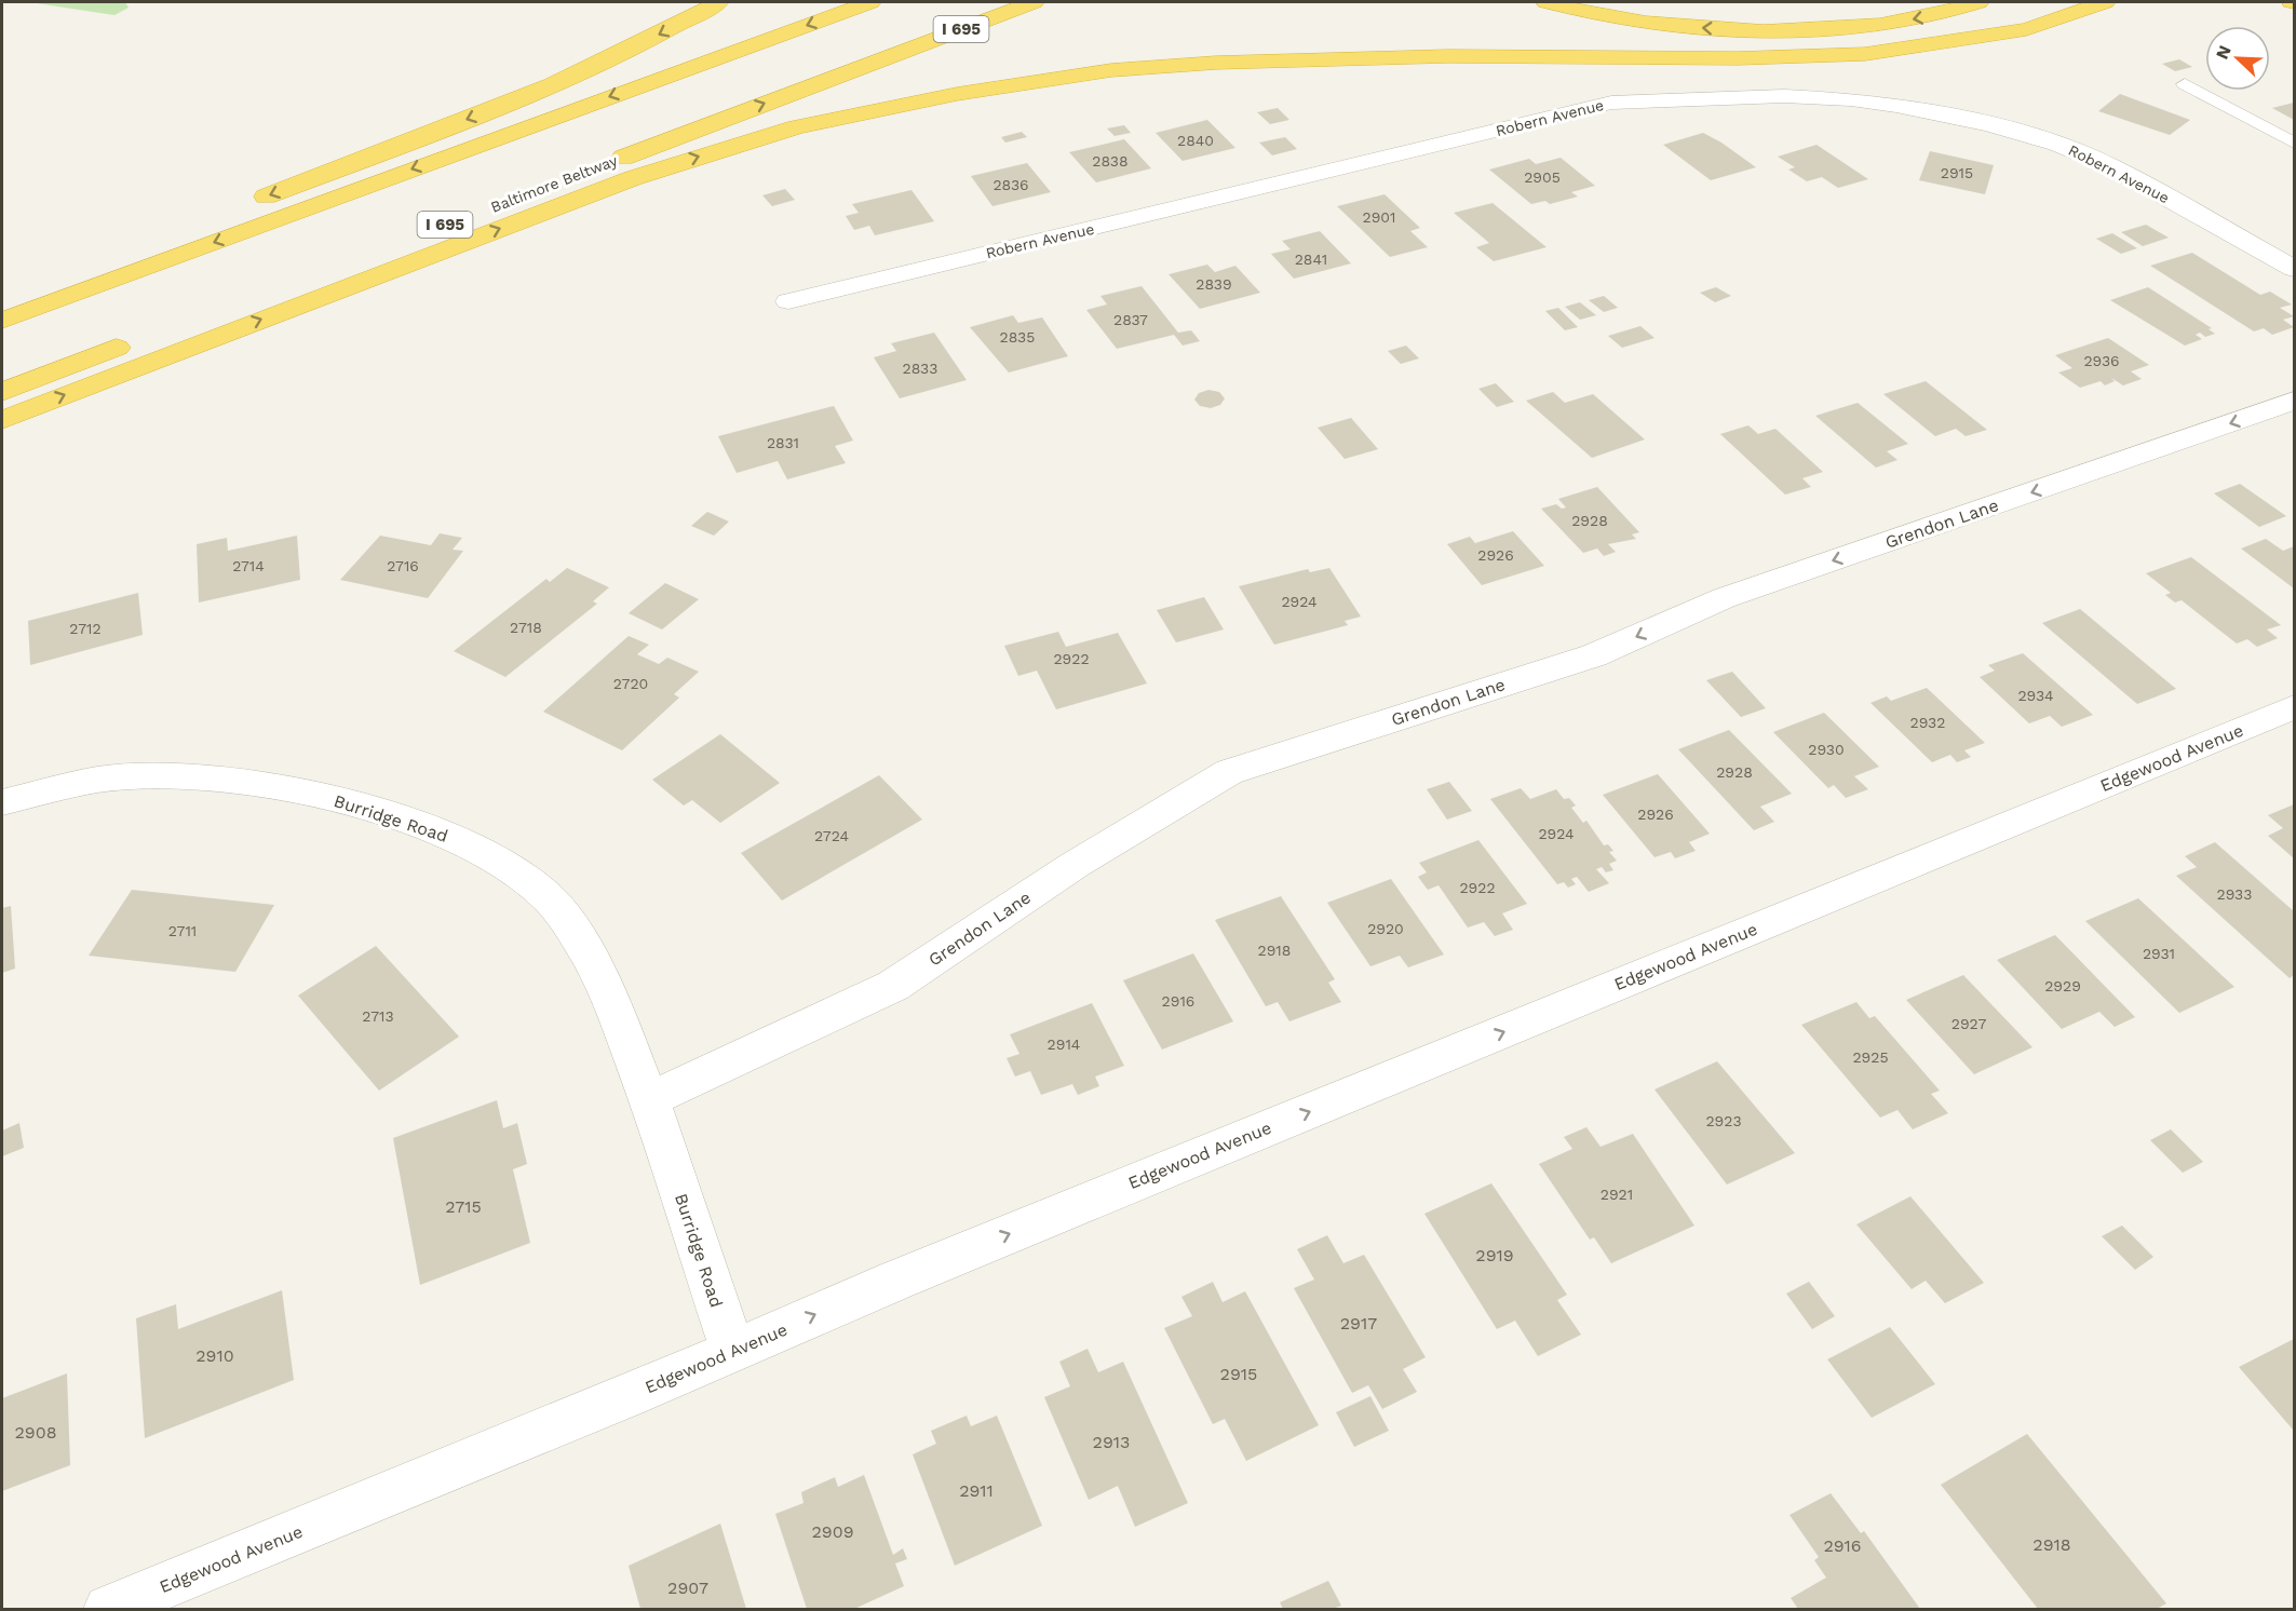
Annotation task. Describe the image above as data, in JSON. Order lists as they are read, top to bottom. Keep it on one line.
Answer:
{"streets":{"highway":["I 695","Baltimore Beltway"],"street":["Robern Avenue","Grendon Lane","Edgewood Avenue","Burridge Road"]},"crossings":[["Grendon Lane","Burridge Road"],["Edgewood Avenue","Burridge Road"]],"one_way":["Grendon Lane","Edgewood Avenue"],"house_numbers":["2840","2838","2915","2905","2836","2901","2841","2839","2837","2835","2936","2833","2831","2928","2926","2714","2716","2924","2718","2712","2922","2720","2934","2932","2930","2928","2926","2924","2724","2922","2933","2920","2711","2918","2931","2929","2916","2713","2927","2914","2925","2923","2921","2715","2919","2917","2910","2915","2908","2913","2911","2909","2918","2916","2907"],"north":"top left"}
